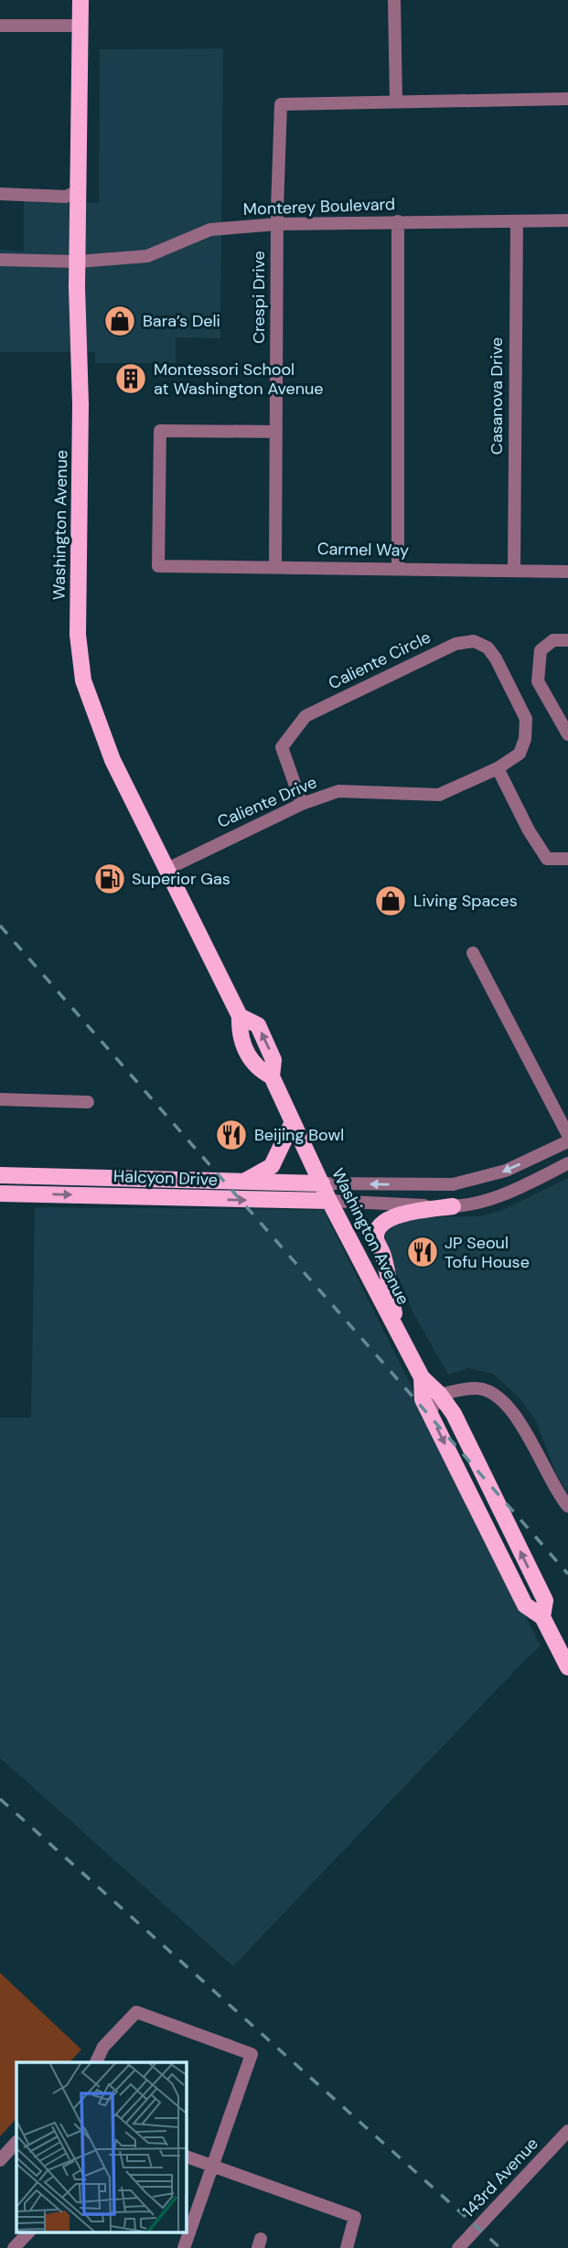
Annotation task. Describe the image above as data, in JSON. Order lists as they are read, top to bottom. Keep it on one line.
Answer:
{"streets":{"main road":["Washington Avenue","Halcyon Drive"],"street":["Monterey Boulevard","Crespi Drive","Casanova Drive","Carmel Way","Caliente Circle","Caliente Drive","143rd Avenue"]},"crossings":[["Monterey Boulevard","Crespi Drive"],["Monterey Boulevard","Casanova Drive"],["Monterey Boulevard","Washington Avenue"],["Crespi Drive","Carmel Way"],["Casanova Drive","Carmel Way"],["Washington Avenue","Caliente Drive"],["Washington Avenue","Halcyon Drive"],["Caliente Circle","Caliente Drive"]],"places":{"shop":["Bara’s Deli","Living Spaces"],"building":["Montessori School at Washington Avenue"],"fuel station":["Superior Gas"],"restaurant":["Beijing Bowl","JP Seoul Tofu House"]}}
